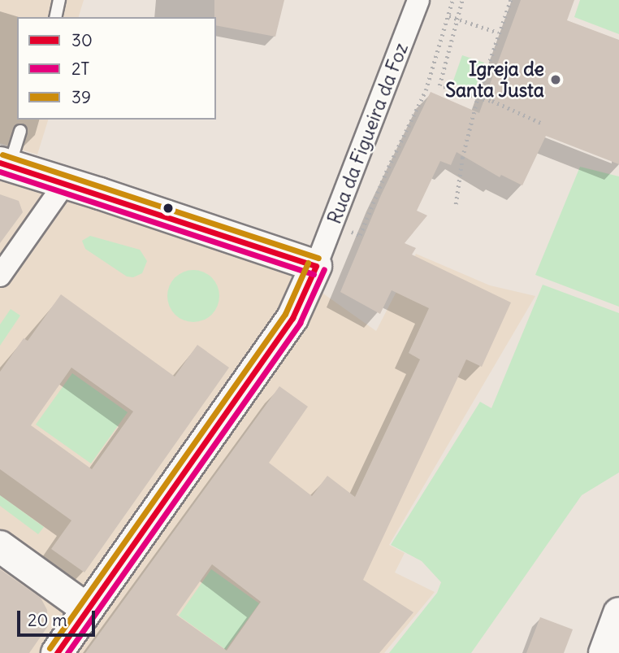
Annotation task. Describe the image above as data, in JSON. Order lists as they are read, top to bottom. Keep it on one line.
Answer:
{"streets":{"street":["Rua da Figueira da Foz"]},"places":["Igreja de Santa Justa"],"lines":["transit line 39","transit line 30","transit line 2T"],"legend":["30","2T","39"],"scale_bar":"20 m"}
